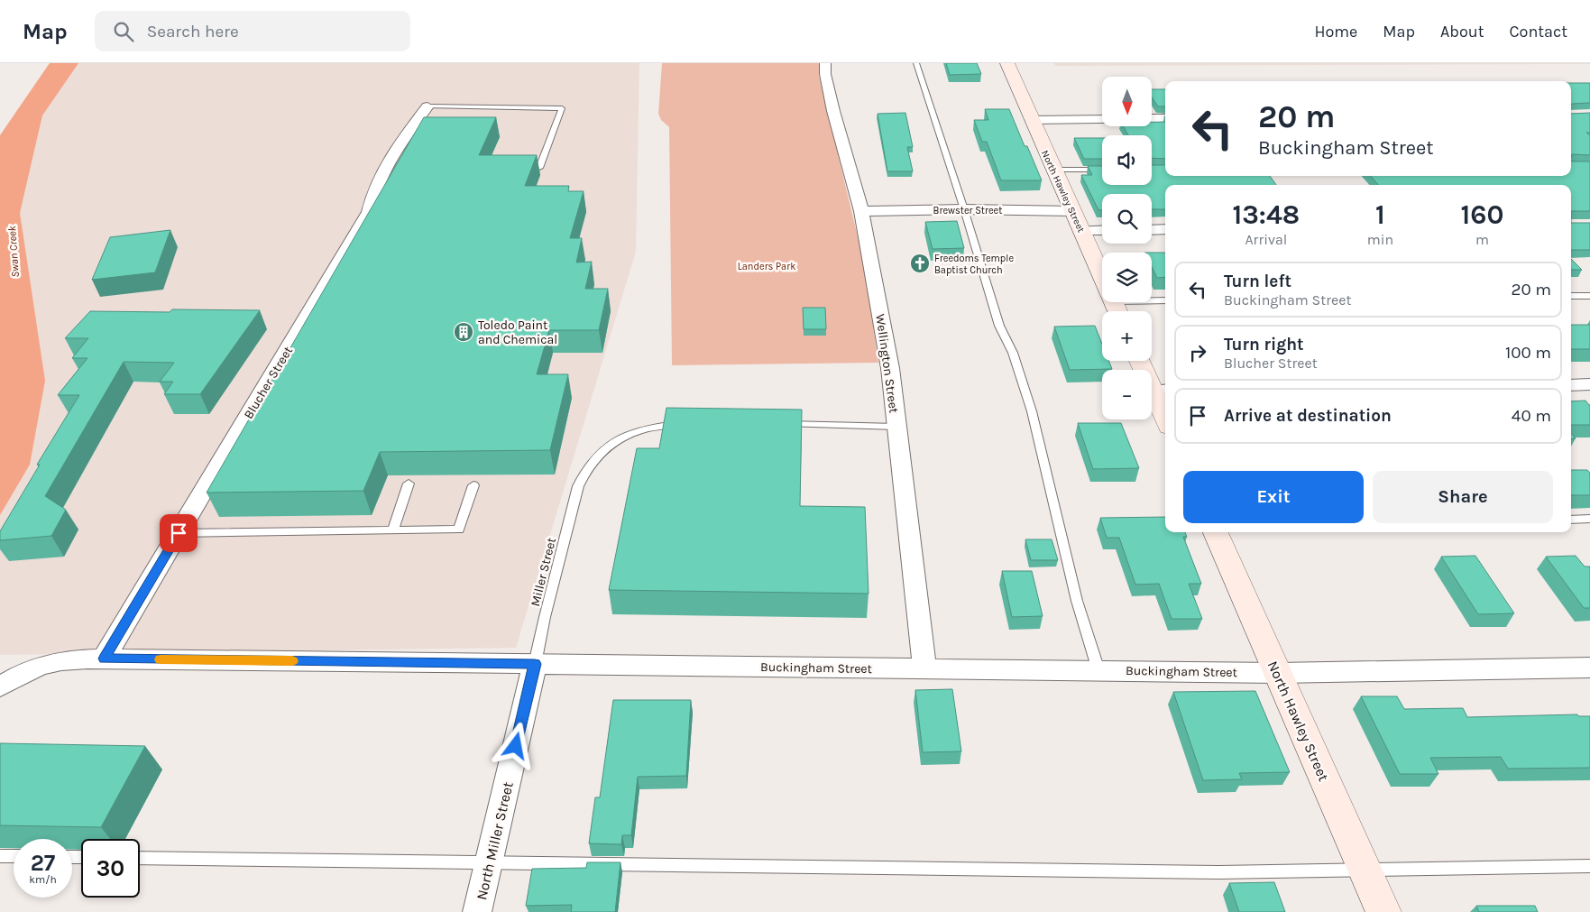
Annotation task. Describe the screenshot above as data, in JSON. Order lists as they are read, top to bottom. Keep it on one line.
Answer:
{"streets":{"street":["North Hawley Street","Brewster Street","Wellington Street","Blucher Street","Buckingham Street","North Miller Street"],"lane":["Miller Street"]},"crossings":[["North Hawley Street","Brewster Street"],["North Hawley Street","Buckingham Street"],["Brewster Street","Wellington Street"],["Wellington Street","Buckingham Street"],["Blucher Street","Buckingham Street"],["Miller Street","Buckingham Street"],["Miller Street","North Miller Street"],["Buckingham Street","North Miller Street"]],"water":["Swan Creek"],"parks":["Landers Park"],"places":{"church":["Freedoms Temple Baptist Church"],"building":["Toledo Paint and Chemical"]},"north":"bottom","page":{"header":"Map","search":"Search here","nav":["Home","Map","About","Contact"],"map_buttons":["+","−"],"turn":["20 m","Buckingham Street"],"eta":["13:48","Arrival","1","min","160","m"],"list":[{"name":"Turn left","note":"Buckingham Street","value":"20 m"},{"name":"Turn right","note":"Blucher Street","value":"100 m"},{"name":"Arrive at destination","value":"40 m"}],"buttons":["Exit","Share"],"speed":"27 km/h","limit":"30"}}
